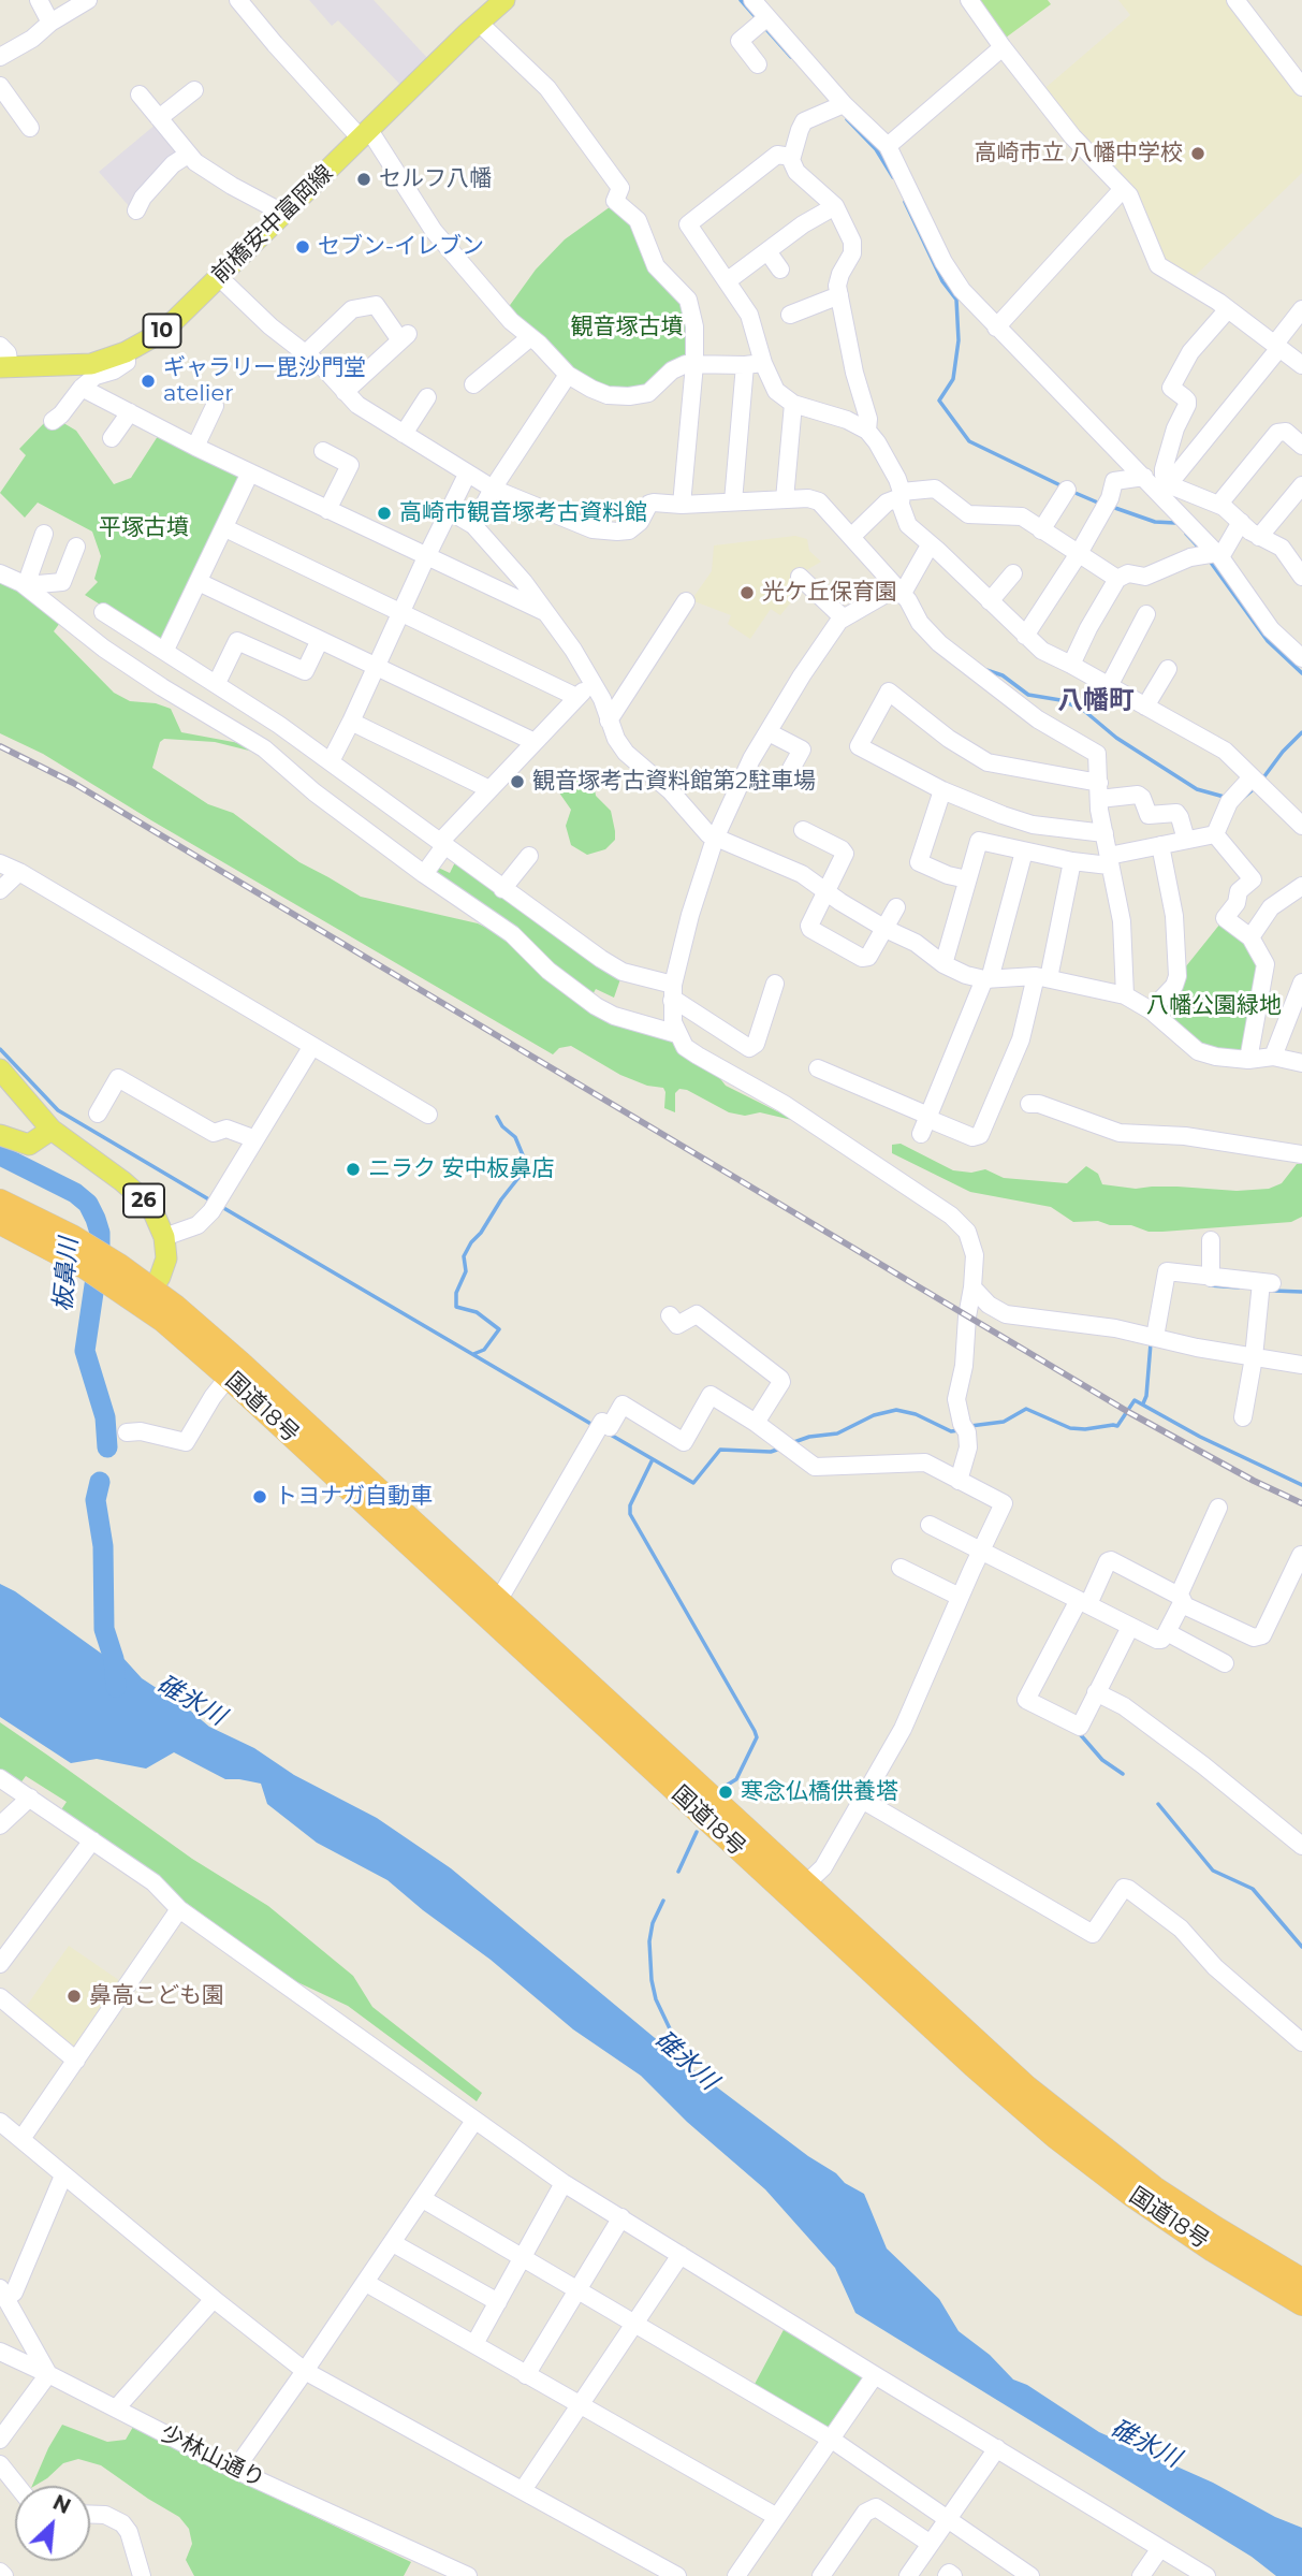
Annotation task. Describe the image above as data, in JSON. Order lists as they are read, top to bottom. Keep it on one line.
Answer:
{"streets":{"highway":["国道18号"],"main road":["前橋安中富岡線","10","26"],"street":["少林山通り"]},"crossings":[["26","国道18号"]],"districts":["八幡町"],"water":["板鼻川","碓氷川"],"parks":["観音塚古墳","平塚古墳","八幡公園緑地"],"places":["高崎市立 八幡中学校","セルフ八幡","セブン-イレブン","ギャラリー毘沙門堂 atelier","高崎市観音塚考古資料館","光ケ丘保育園","観音塚考古資料館第2駐車場","ニラク 安中板鼻店","トヨナガ自動車","寒念仏橋供養塔","鼻高こども園"],"north":"top right"}
